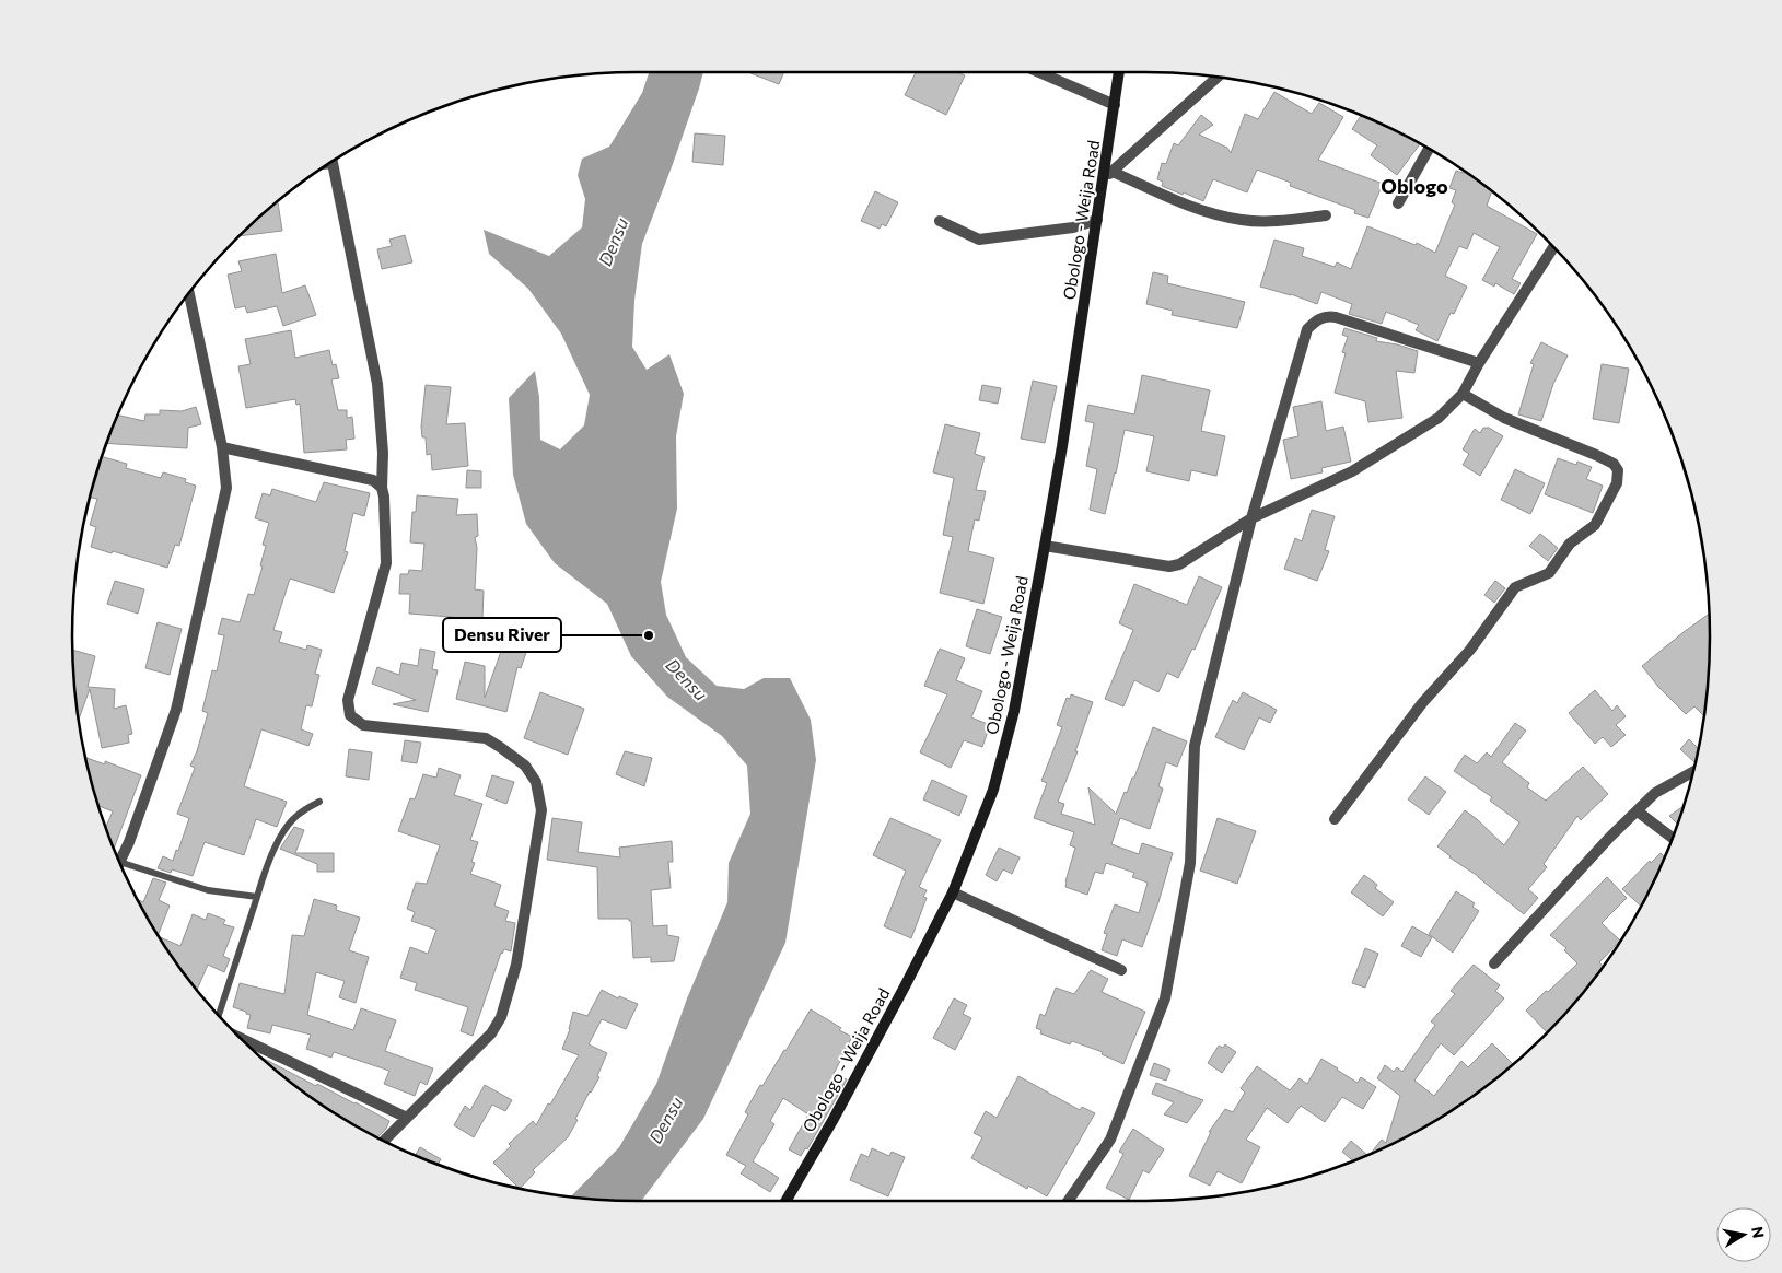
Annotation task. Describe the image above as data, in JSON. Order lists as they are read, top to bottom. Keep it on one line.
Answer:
{"streets":{"street":["Obologo - Weija Road"]},"districts":["Oblogo"],"water":["Densu"],"places":["Densu River"],"north":"right"}
